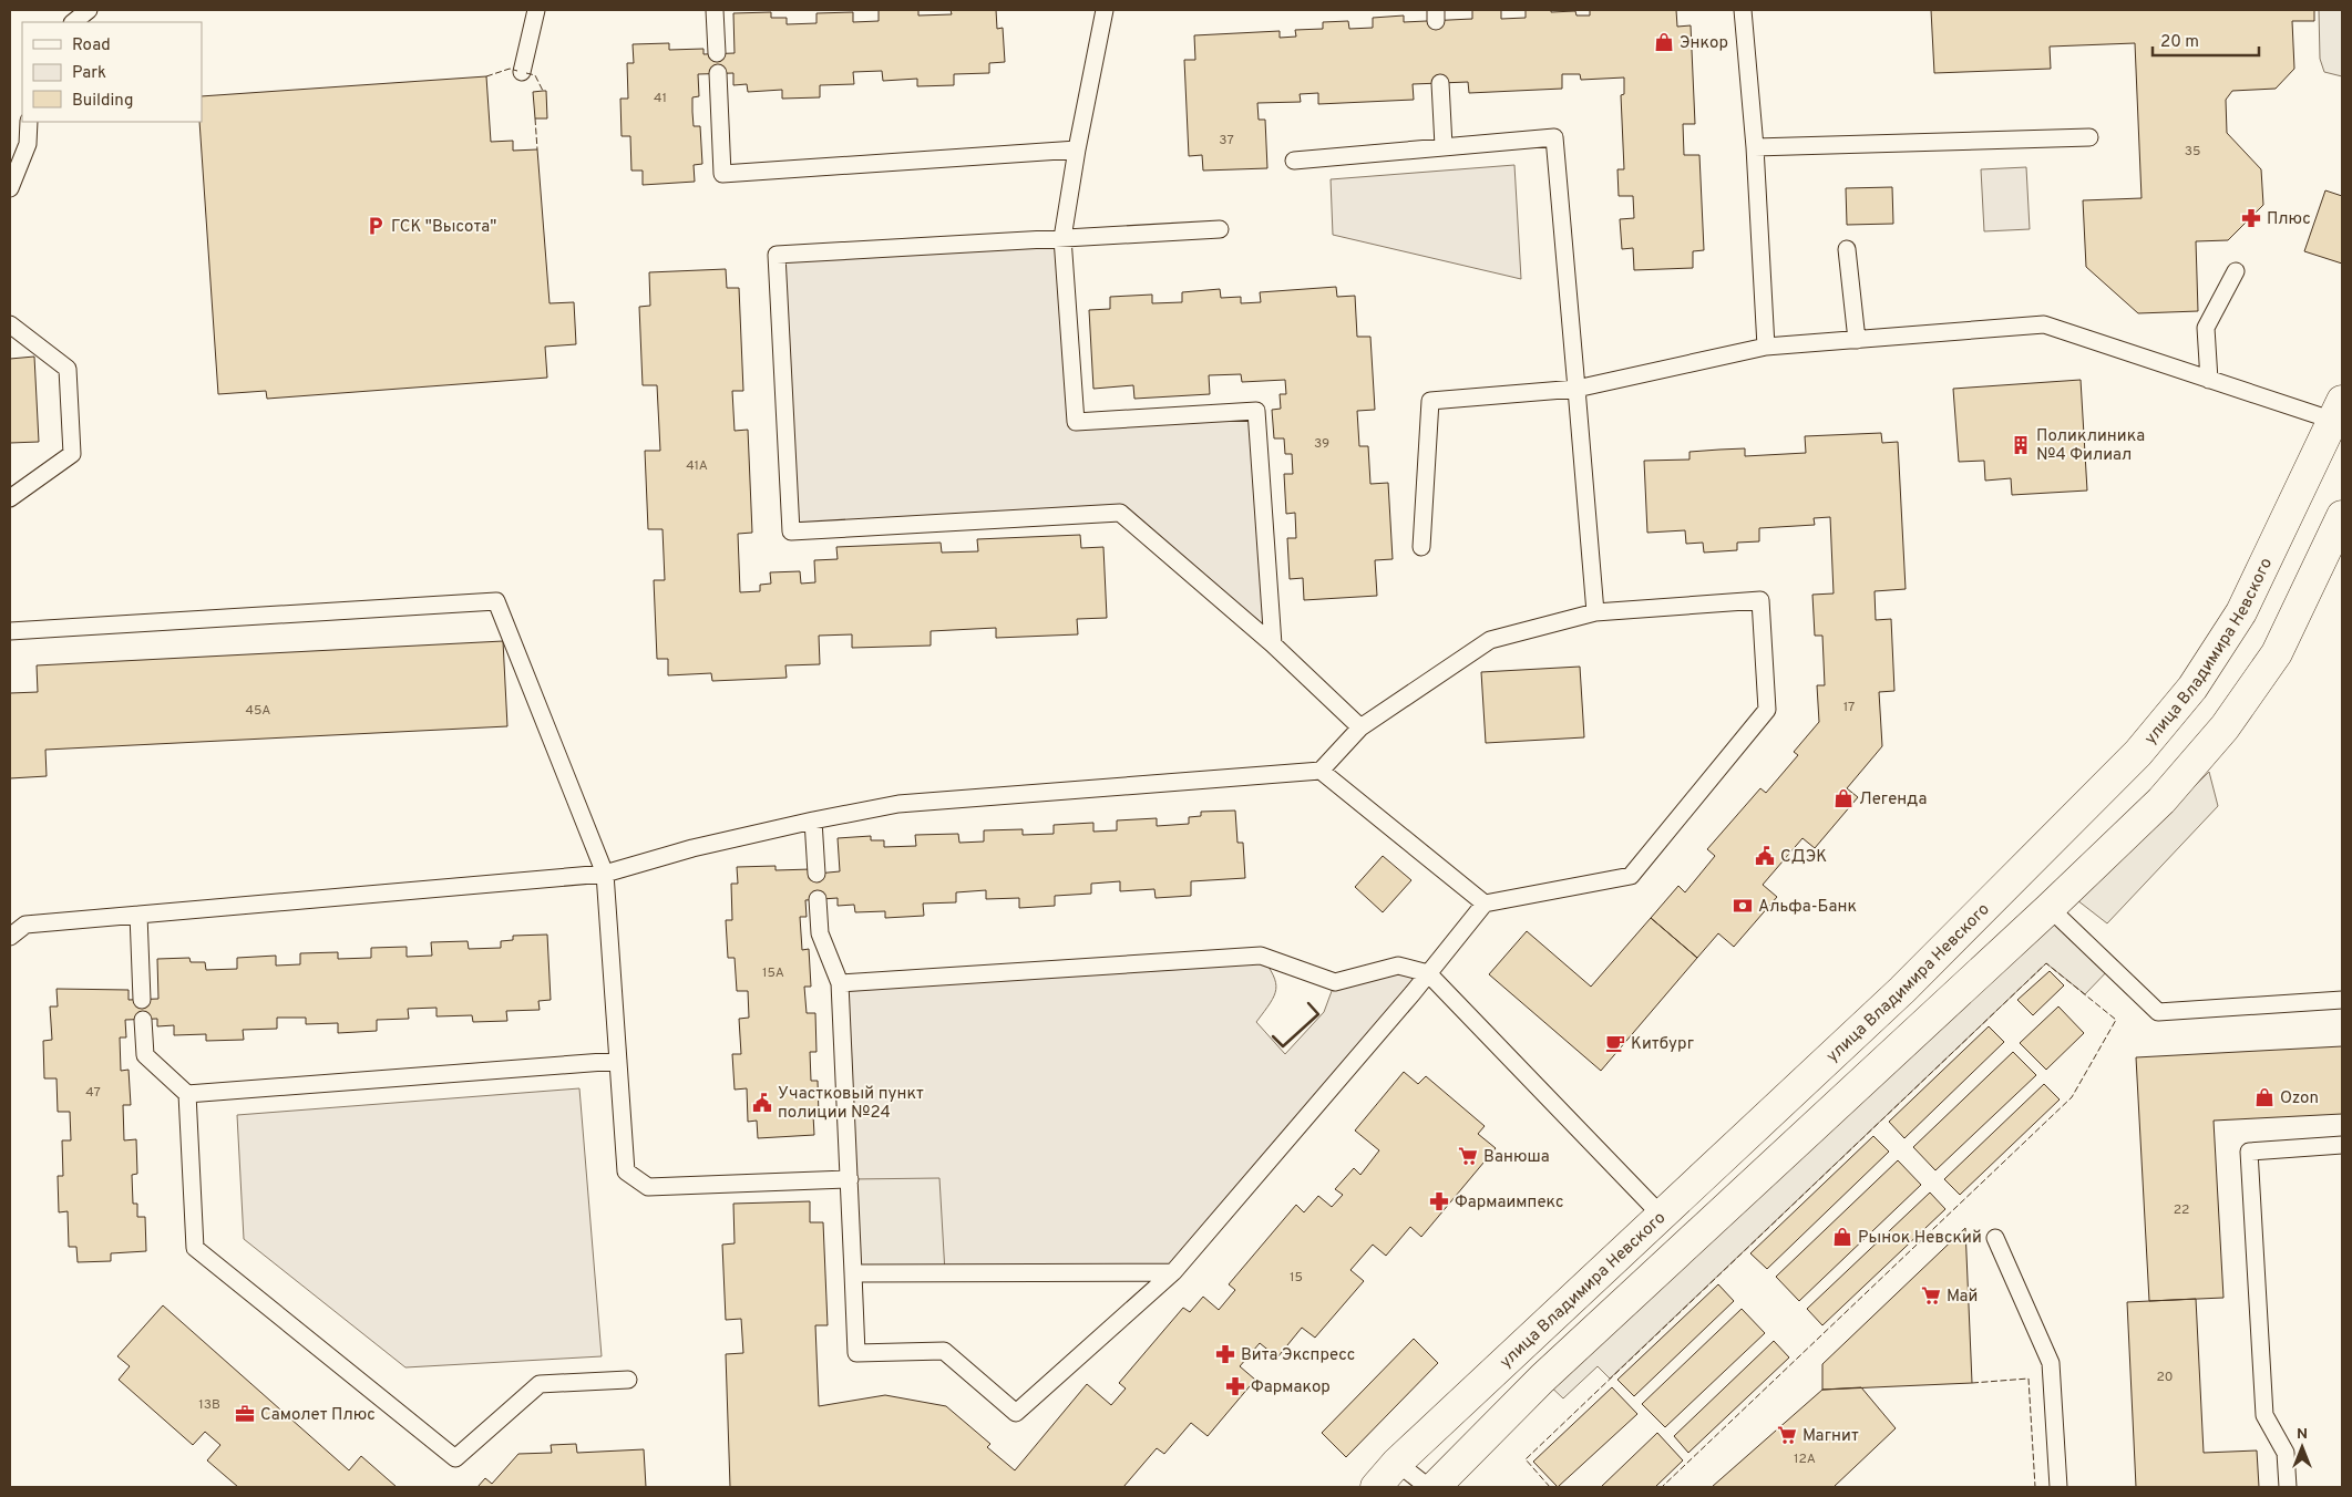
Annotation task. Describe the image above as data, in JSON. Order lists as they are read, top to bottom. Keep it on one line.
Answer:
{"streets":{"street":["улица Владимира Невского"]},"places":{"shop":["Энкор","Легенда","Ozon","Рынок Невский"],"pharmacy":["Плюс","Фармаимпекс","Вита Экспресс","Фармакор"],"parking":["ГСК \"Высота\""],"building":["Поликлиника №4 Филиал"],"public building":["СДЭК","Участковый пункт полиции №24"],"bank":["Альфа-Банк"],"cafe":["Китбург"],"supermarket":["Ванюша","Май","Магнит"],"office":["Самолет Плюс"]},"house_numbers":["41","37","35","39","41А","17","45А","15А","47","22","15","20","13В","12А"],"legend":["Road","Park","Building"],"scale_bar":"20 m","north":"top"}
